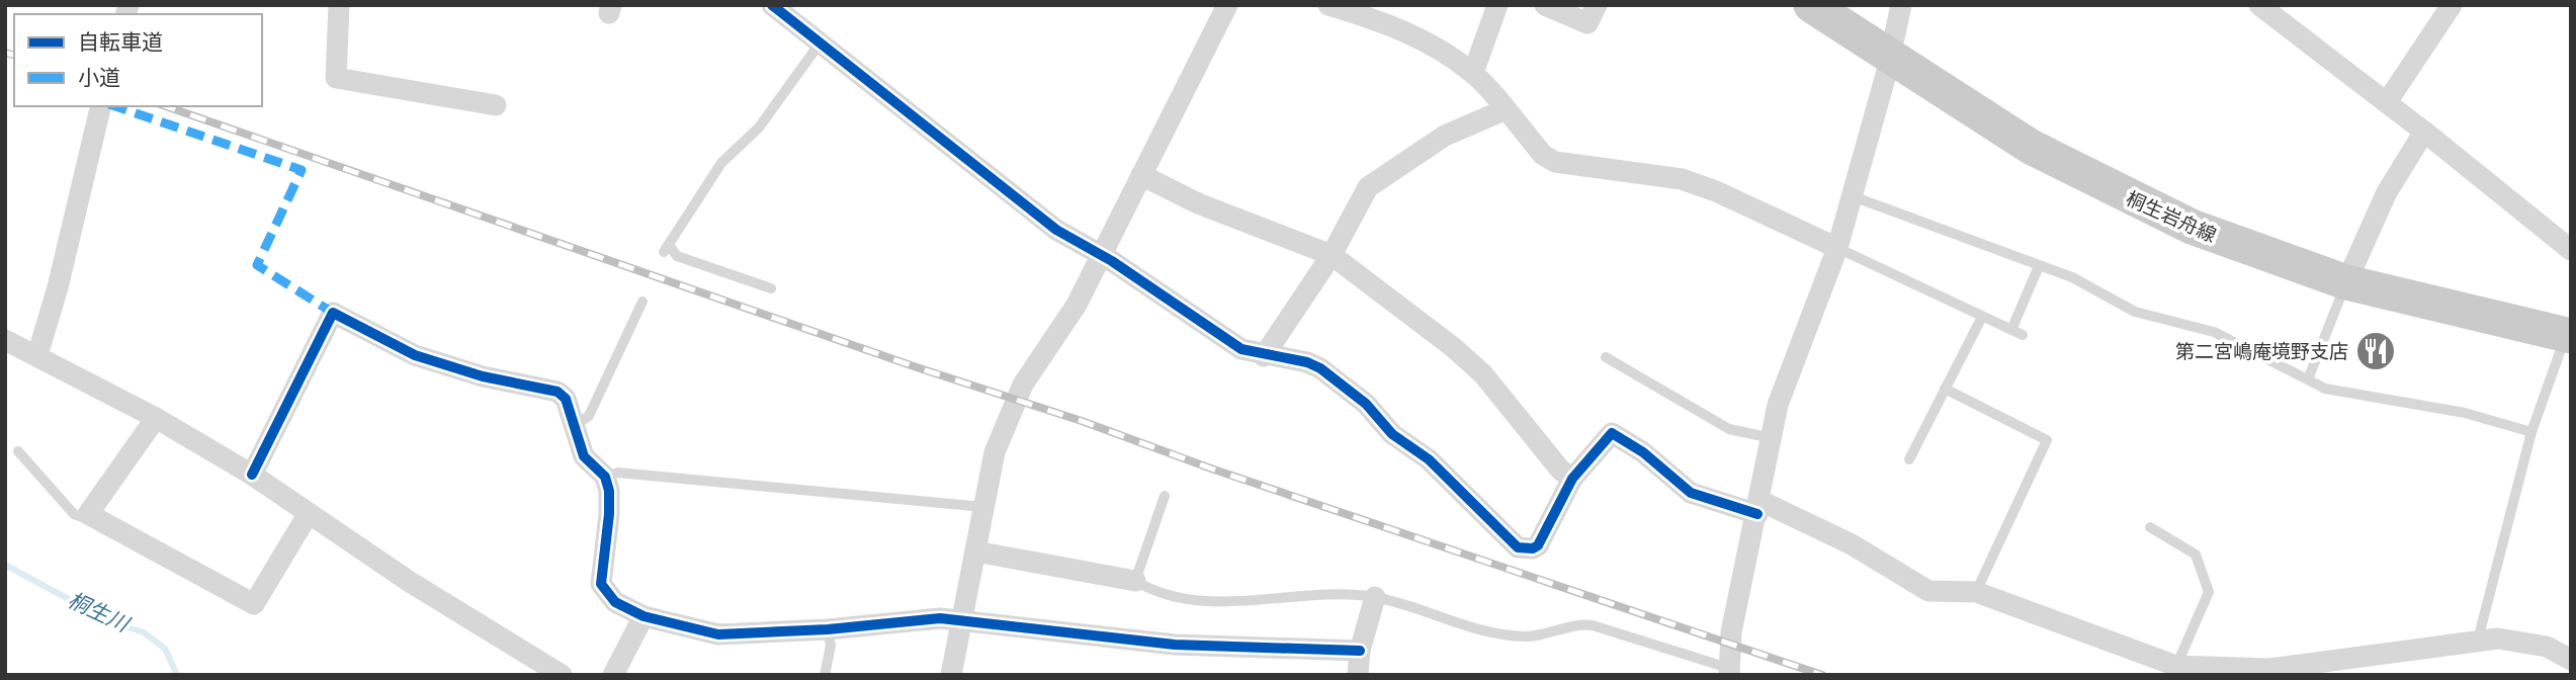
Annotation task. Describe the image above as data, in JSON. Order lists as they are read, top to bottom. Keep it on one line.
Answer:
{"streets":{"main road":["桐生岩舟線"]},"water":["桐生川"],"places":{"restaurant":["第二宮嶋庵境野支店"]},"legend":["自転車道","小道"]}
